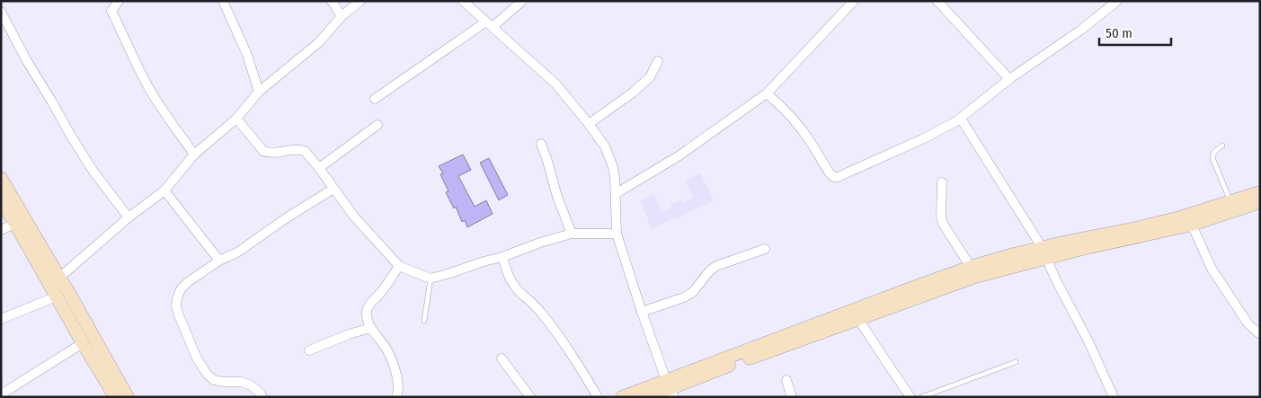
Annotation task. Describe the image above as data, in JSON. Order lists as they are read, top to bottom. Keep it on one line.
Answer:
{"scale_bar":"50 m"}
